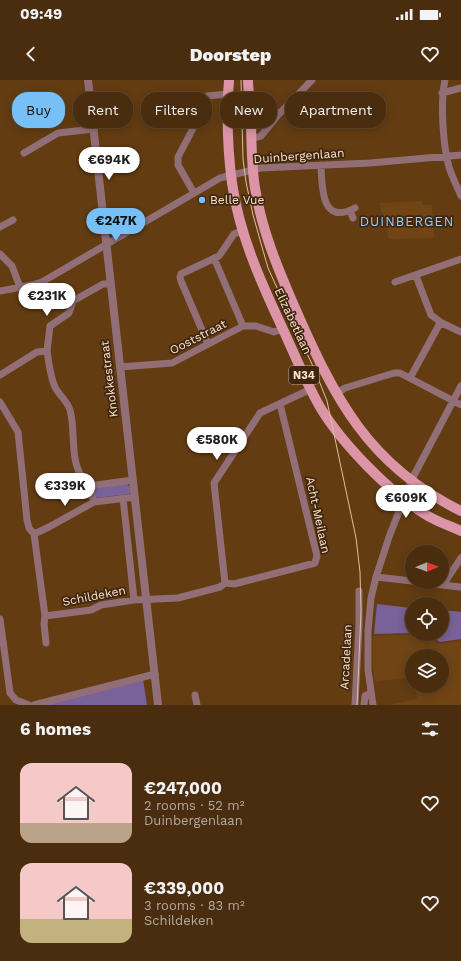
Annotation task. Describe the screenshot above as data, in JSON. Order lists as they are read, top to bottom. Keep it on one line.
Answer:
{"streets":{"main road":["Elizabetlaan","N34"],"street":["Duinbergenlaan","Ooststraat","Knokkestraat","Acht-Meilaan","Schildeken","Arcadelaan"]},"crossings":[["Duinbergenlaan","Elizabetlaan"],["Duinbergenlaan","Knokkestraat"],["Elizabetlaan","Ooststraat"],["Elizabetlaan","Arcadelaan"],["Ooststraat","Knokkestraat"],["Knokkestraat","Acht-Meilaan"],["Knokkestraat","Schildeken"],["Acht-Meilaan","Schildeken"]],"districts":["DUINBERGEN"],"places":["Belle Vue"],"north":"right","page":{"status":"09:49","header":"Doorstep","chip":["Buy","Rent","Filters","New","Apartment"],"price":["€694K","€247K","€231K","€580K","€339K","€609K"],"heading":"6 homes","list":[{"name":"€247,000","note":"2 rooms · 52 m² · Duinbergenlaan"},{"name":"€339,000","note":"3 rooms · 83 m² · Schildeken"}]}}
